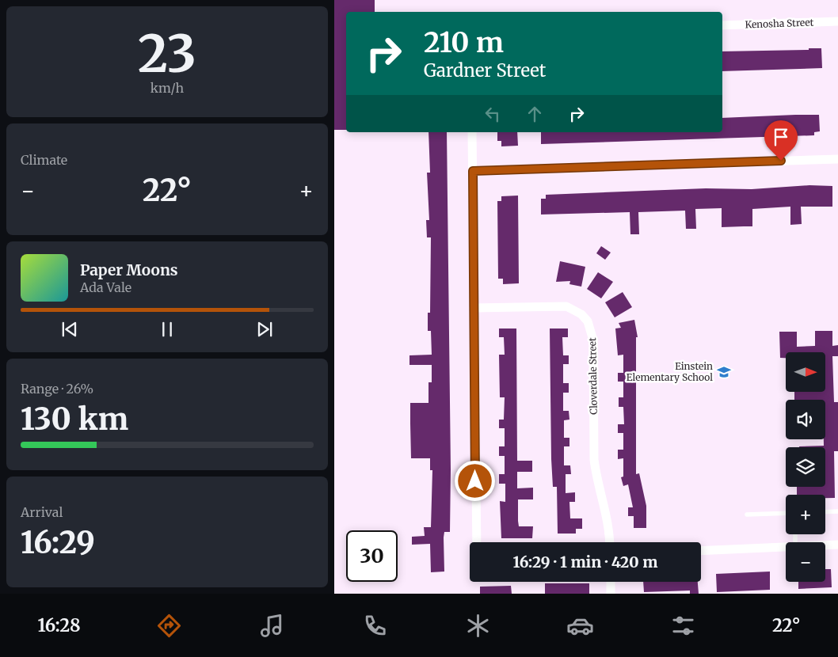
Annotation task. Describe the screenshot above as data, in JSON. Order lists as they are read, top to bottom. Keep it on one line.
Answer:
{"streets":{"street":["Kenosha Street","Cloverdale Street"]},"places":{"school or university":["Einstein Elementary School"]},"north":"right","page":{"tile":[["23","km/h"],"Climate",["Range · 26%","130 km"],["Arrival","16:29"]],"turn":["210 m","Gardner Street"],"heat":["−","22°","+"],"song":["Paper Moons","Ada Vale"],"map_buttons":["+","−"],"limit":"30","trip":"16:29 · 1 min · 420 m","tabs":["16:28","22°"]}}
